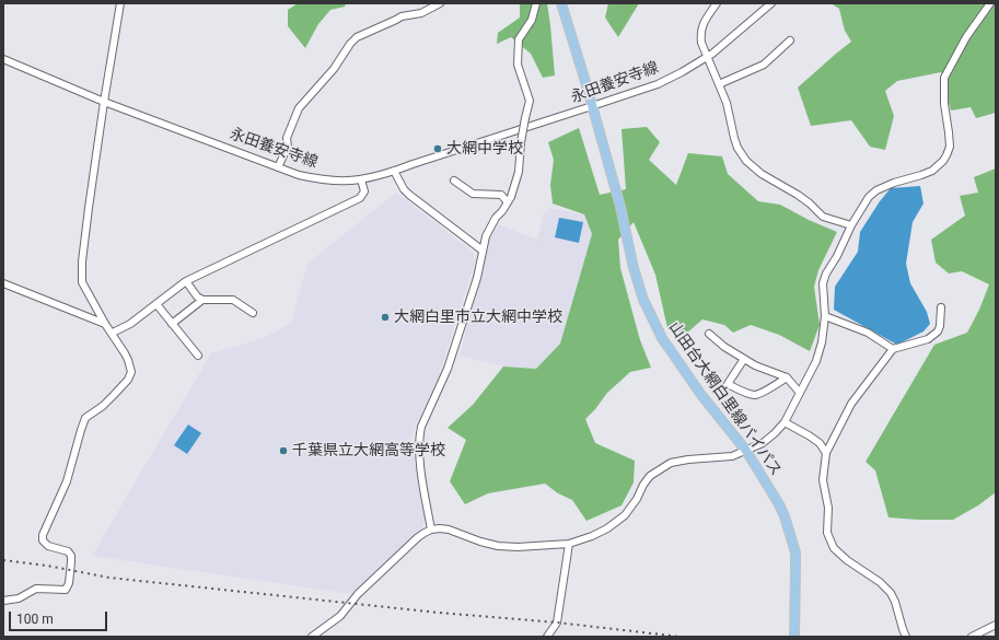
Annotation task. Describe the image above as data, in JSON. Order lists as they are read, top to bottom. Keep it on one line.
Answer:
{"streets":{"main road":["山田台大網白里線バイパス"],"street":["永田養安寺線"]},"crossings":[["永田養安寺線","山田台大網白里線バイパス"]],"places":["大網中学校","大網白里市立大網中学校","千葉県立大網高等学校"],"scale_bar":"100 m"}
